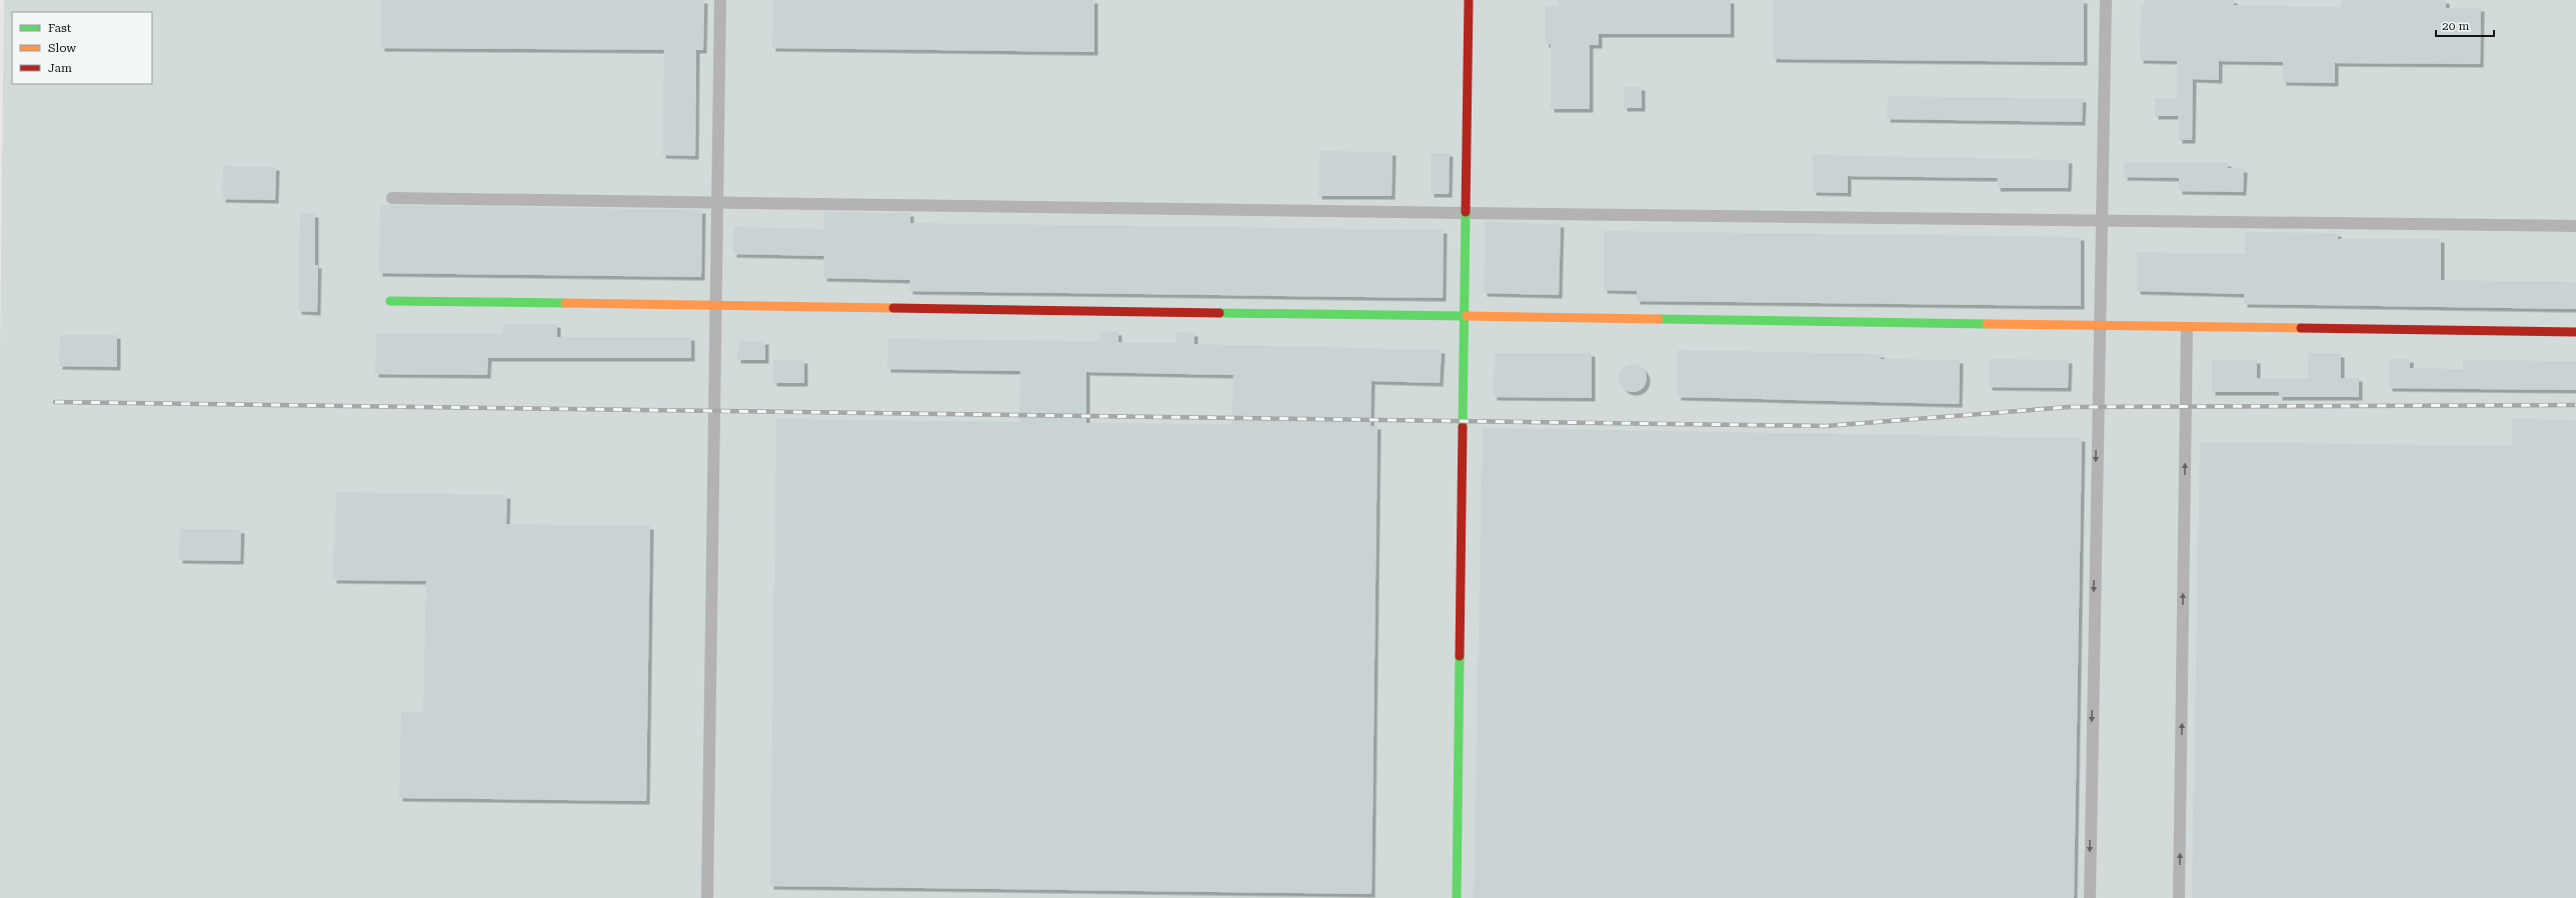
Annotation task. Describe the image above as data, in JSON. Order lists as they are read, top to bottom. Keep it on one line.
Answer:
{"legend":["Fast","Slow","Jam"],"scale_bar":"20 m"}
